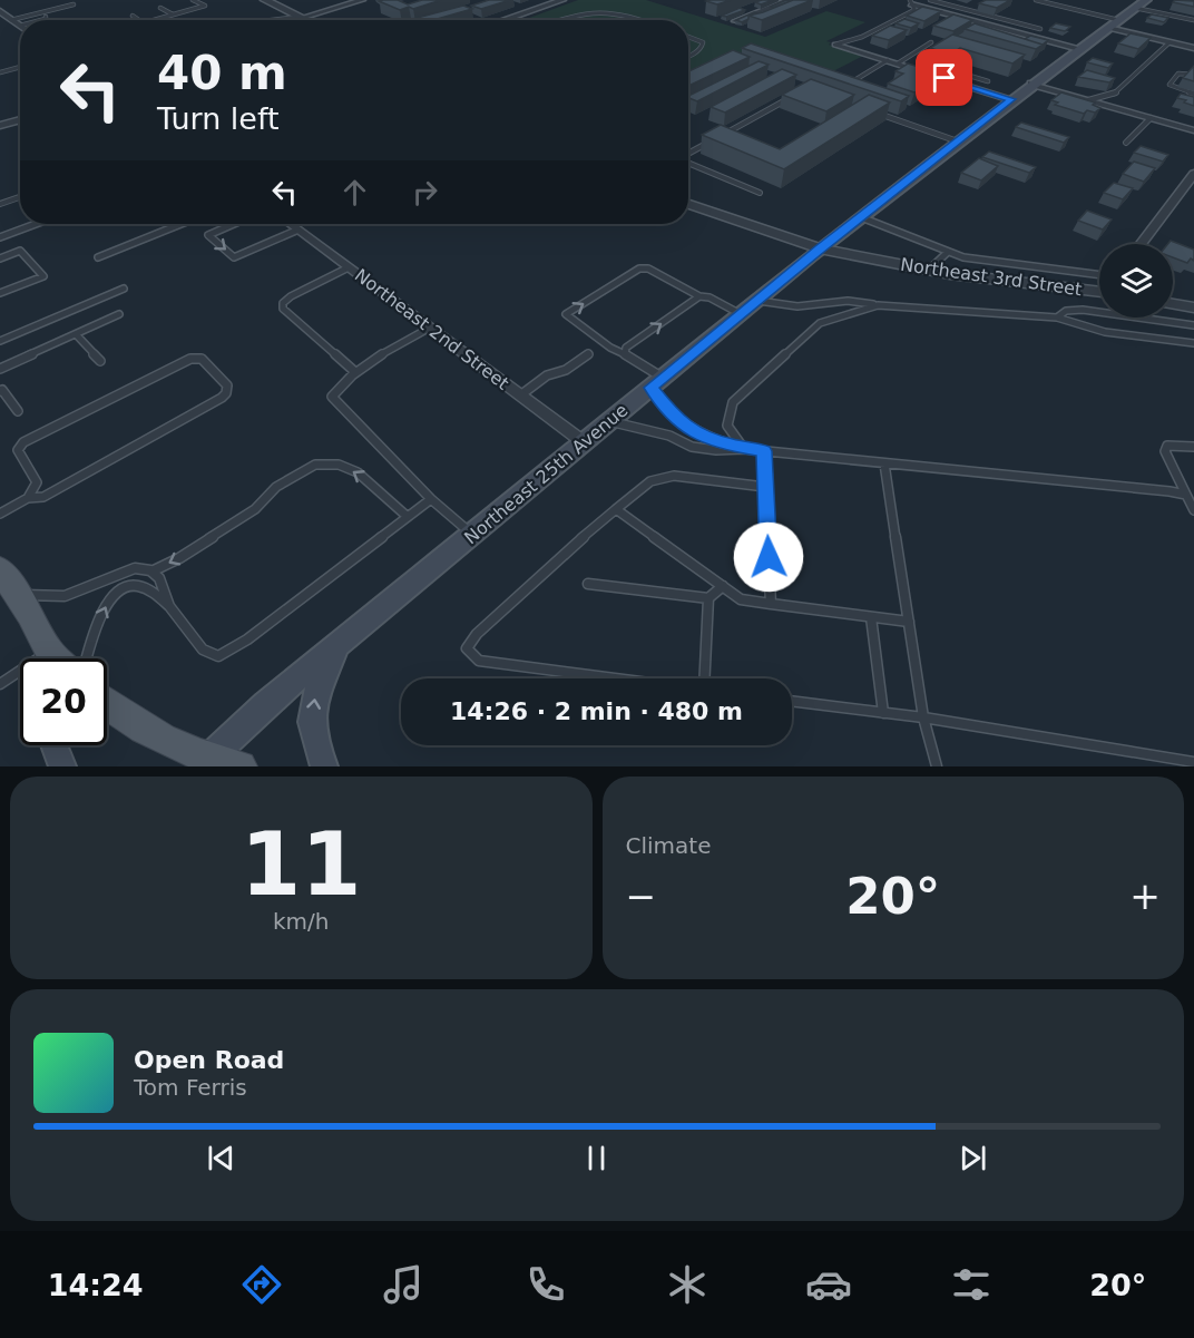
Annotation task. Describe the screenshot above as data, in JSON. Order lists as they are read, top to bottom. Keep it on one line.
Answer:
{"streets":{"main road":["Northeast 25th Avenue"],"street":["Northeast 3rd Street","Northeast 2nd Street"]},"crossings":[["Northeast 3rd Street","Northeast 25th Avenue"],["Northeast 2nd Street","Northeast 25th Avenue"]],"page":{"turn":["40 m","Turn left"],"limit":"20","trip":"14:26 · 2 min · 480 m","tile":[["11","km/h"],"Climate"],"heat":["−","20°","+"],"song":["Open Road","Tom Ferris"],"tabs":["14:24","20°"]}}
